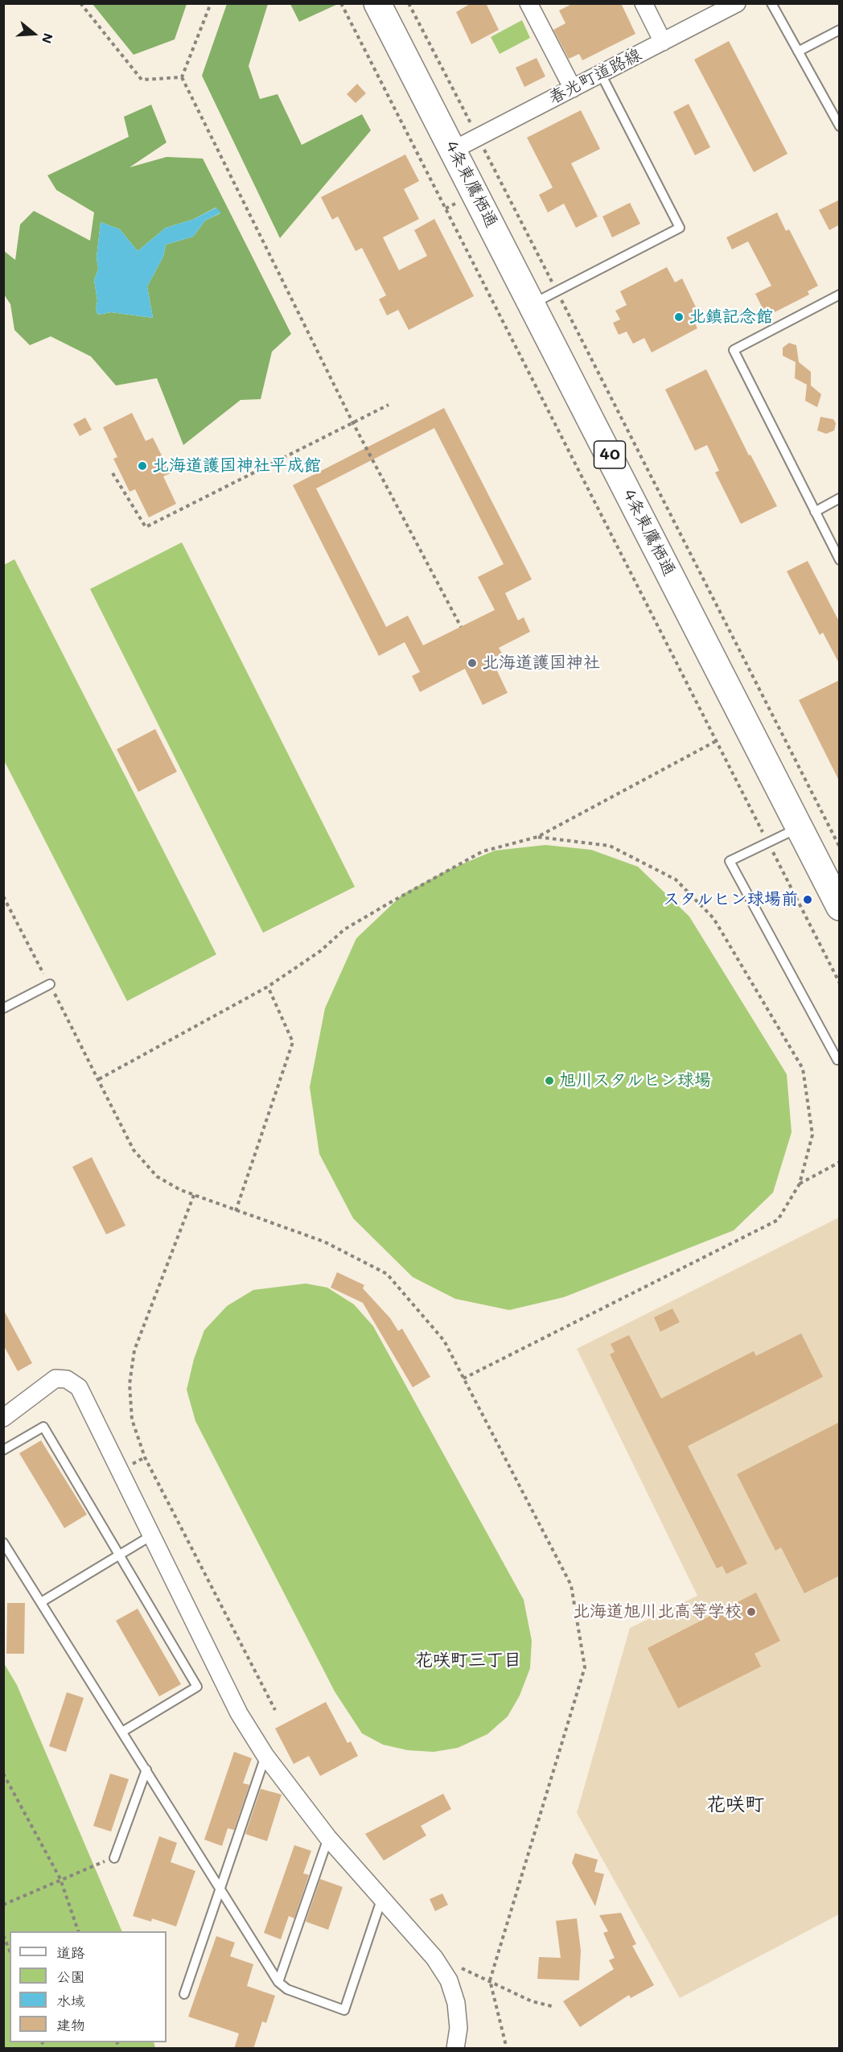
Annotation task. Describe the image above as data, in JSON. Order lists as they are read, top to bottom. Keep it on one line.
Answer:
{"streets":{"highway":["4条東鷹栖通","40"],"street":["春光町道路線"]},"crossings":[["春光町道路線","4条東鷹栖通"]],"districts":["花咲町三丁目","花咲町"],"places":["北鎮記念館","北海道護国神社平成館","北海道護国神社","スタルヒン球場前","旭川スタルヒン球場","北海道旭川北高等学校"],"legend":["道路","公園","水域","建物"],"north":"right"}
